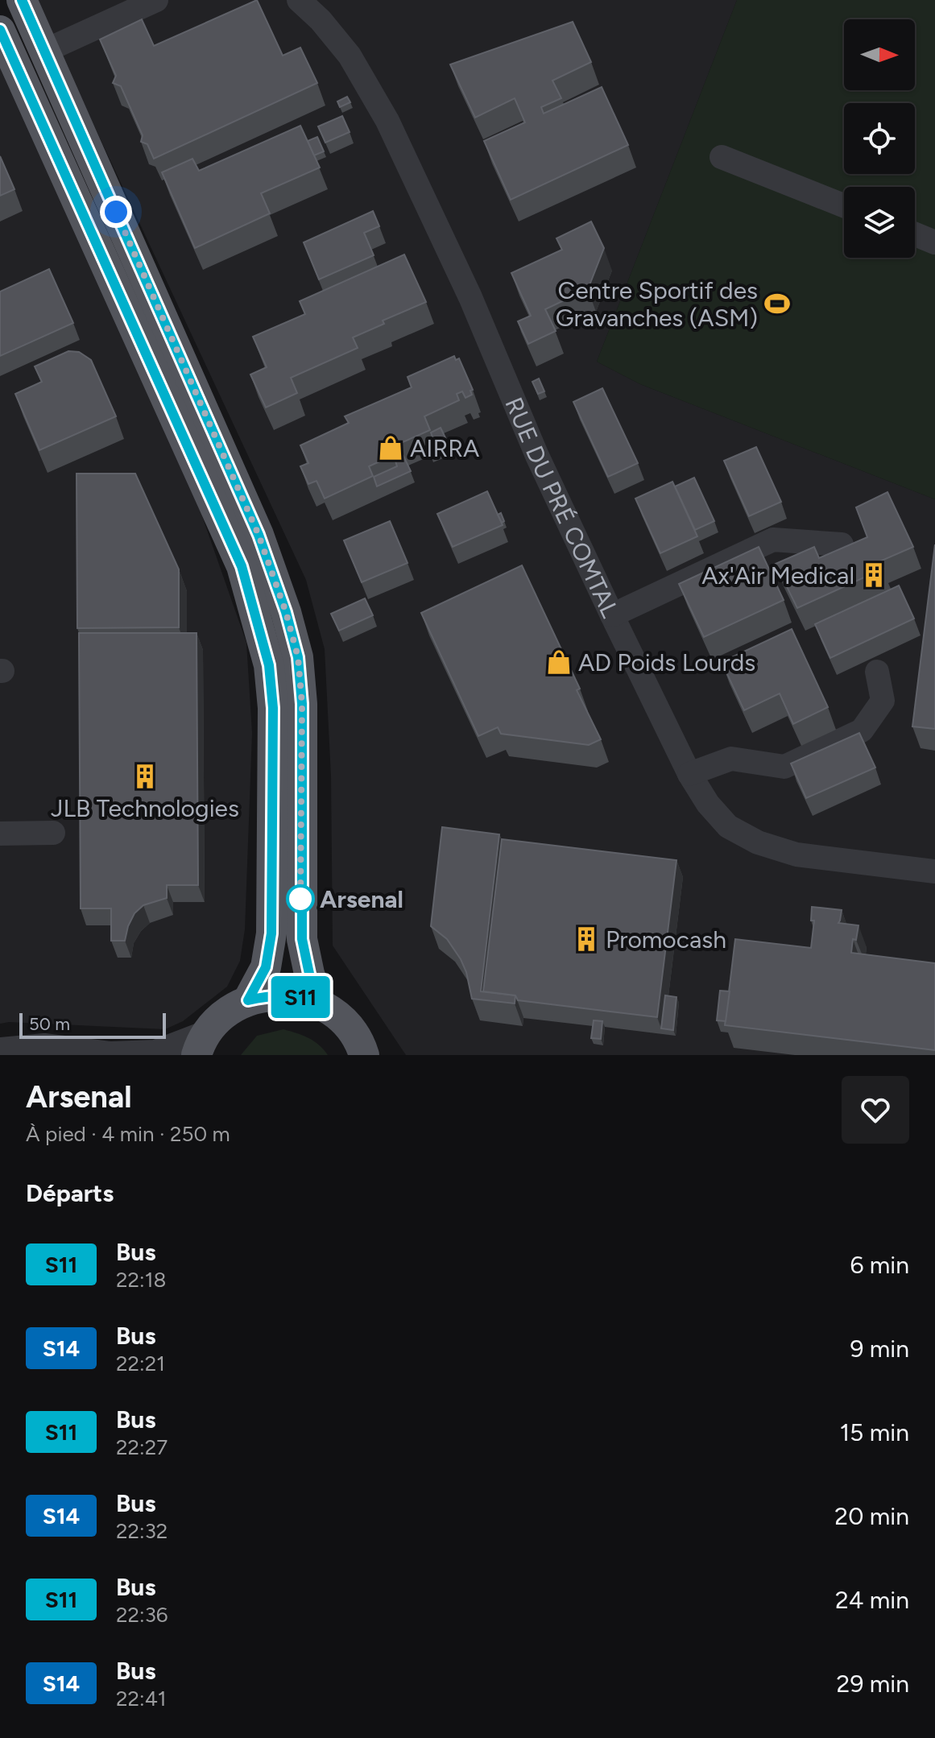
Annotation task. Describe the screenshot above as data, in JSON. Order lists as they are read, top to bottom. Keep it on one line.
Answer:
{"streets":{"street":["RUE DU PRÉ COMTAL"]},"places":{"sports":["Centre Sportif des Gravanches (ASM)"],"shop":["AIRRA","AD Poids Lourds"],"building":["Ax'Air Medical","JLB Technologies","Promocash"],"other":["Arsenal"]},"lines":["bus line S11"],"scale_bar":"50 m","north":"right","page":{"on_map":"S11","scale":"50 m","heading":[["Arsenal","À pied · 4 min · 250 m"],"Départs"],"list":[{"mark":"S11","name":"Bus","note":"22:18","value":"6 min"},{"mark":"S14","name":"Bus","note":"22:21","value":"9 min"},{"mark":"S11","name":"Bus","note":"22:27","value":"15 min"},{"mark":"S14","name":"Bus","note":"22:32","value":"20 min"},{"mark":"S11","name":"Bus","note":"22:36","value":"24 min"},{"mark":"S14","name":"Bus","note":"22:41","value":"29 min"}]}}
